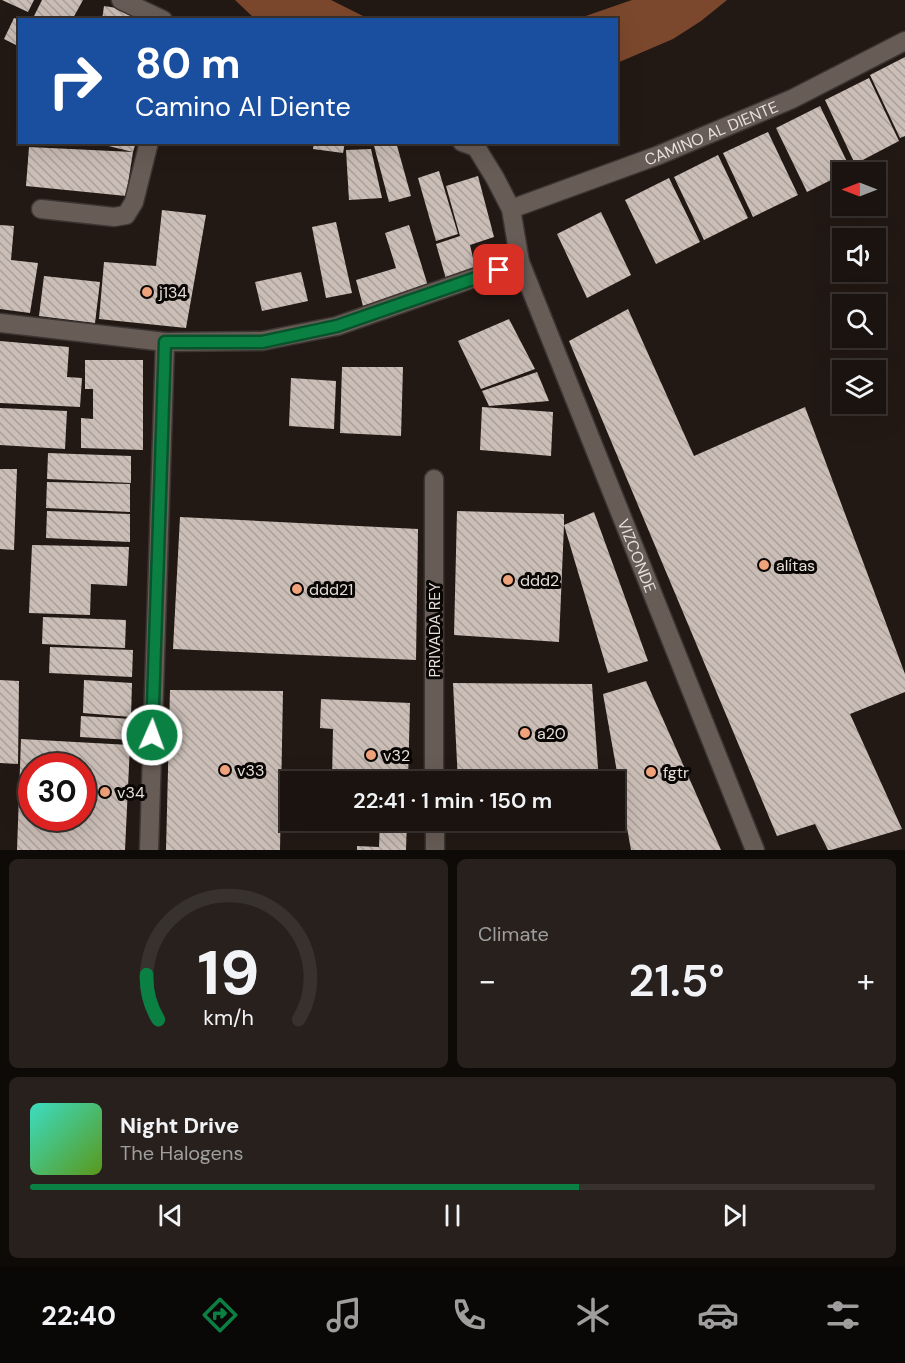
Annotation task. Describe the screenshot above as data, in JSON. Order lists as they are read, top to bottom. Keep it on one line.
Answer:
{"streets":{"street":["CAMINO AL DIENTE","VIZCONDE","PRIVADA REY"]},"crossings":[["CAMINO AL DIENTE","VIZCONDE"]],"places":["j134","alitas","ddd2","ddd21","a20","v32","v33","fgtr","v34"],"north":"left","page":{"turn":["80 m","Camino Al Diente"],"limit":"30","trip":"22:41 · 1 min · 150 m","tile":"Climate","heat":["−","21.5°","+"],"song":["Night Drive","The Halogens"],"tabs":"22:40","gauge":["19","km/h"]}}
